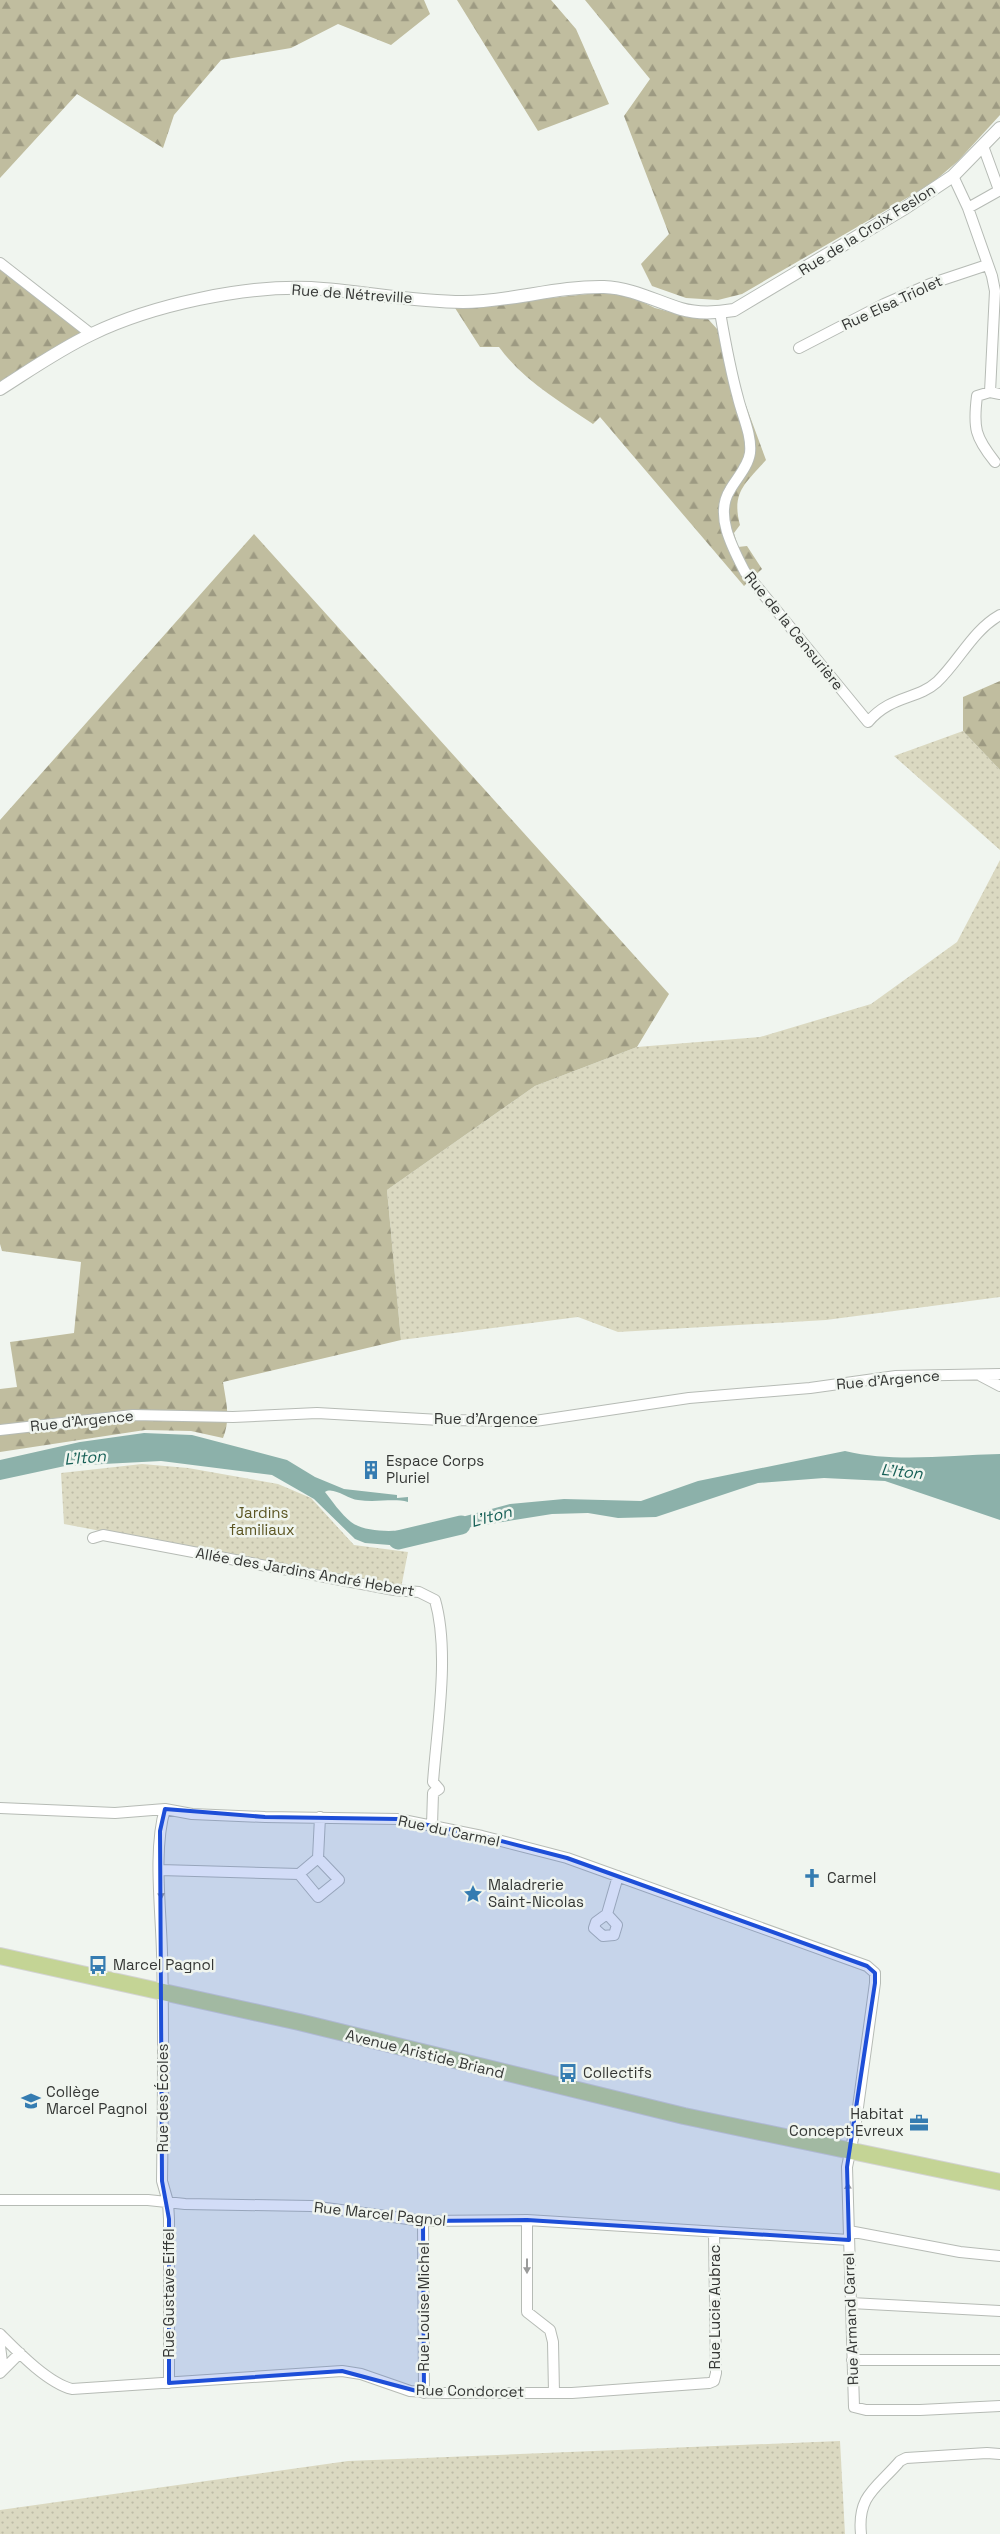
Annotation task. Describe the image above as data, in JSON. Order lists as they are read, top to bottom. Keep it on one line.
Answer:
{"streets":{"main road":["Avenue Aristide Briand"],"street":["Rue de la Croix Feslon","Rue de Nétreville","Rue Elsa Triolet","Rue de la Censurière","Rue d'Argence","Allée des Jardins André Hebert","Rue du Carmel","Rue des Écoles","Rue Marcel Pagnol","Rue Gustave Eiffel","Rue Louise Michel","Rue Lucie Aubrac","Rue Armand Carrel","Rue Condorcet"]},"crossings":[["Rue de la Croix Feslon","Rue de Nétreville"],["Rue de la Croix Feslon","Rue de la Censurière"],["Rue de Nétreville","Rue de la Censurière"],["Allée des Jardins André Hebert","Rue du Carmel"],["Rue du Carmel","Rue des Écoles"],["Rue du Carmel","Rue Armand Carrel"],["Avenue Aristide Briand","Rue des Écoles"],["Avenue Aristide Briand","Rue Armand Carrel"],["Rue des Écoles","Rue Marcel Pagnol"],["Rue des Écoles","Rue Gustave Eiffel"],["Rue Marcel Pagnol","Rue Gustave Eiffel"],["Rue Marcel Pagnol","Rue Louise Michel"],["Rue Marcel Pagnol","Rue Lucie Aubrac"],["Rue Marcel Pagnol","Rue Armand Carrel"],["Rue Gustave Eiffel","Rue Condorcet"],["Rue Louise Michel","Rue Condorcet"],["Rue Lucie Aubrac","Rue Condorcet"]],"water":["L'Iton"],"parks":["Jardins familiaux"],"places":{"building":["Espace Corps Pluriel"],"church":["Carmel"],"place":["Maladrerie Saint-Nicolas"],"bus stop":["Marcel Pagnol","Collectifs"],"school or university":["Collège Marcel Pagnol"],"office":["Habitat Concept Evreux"]}}
